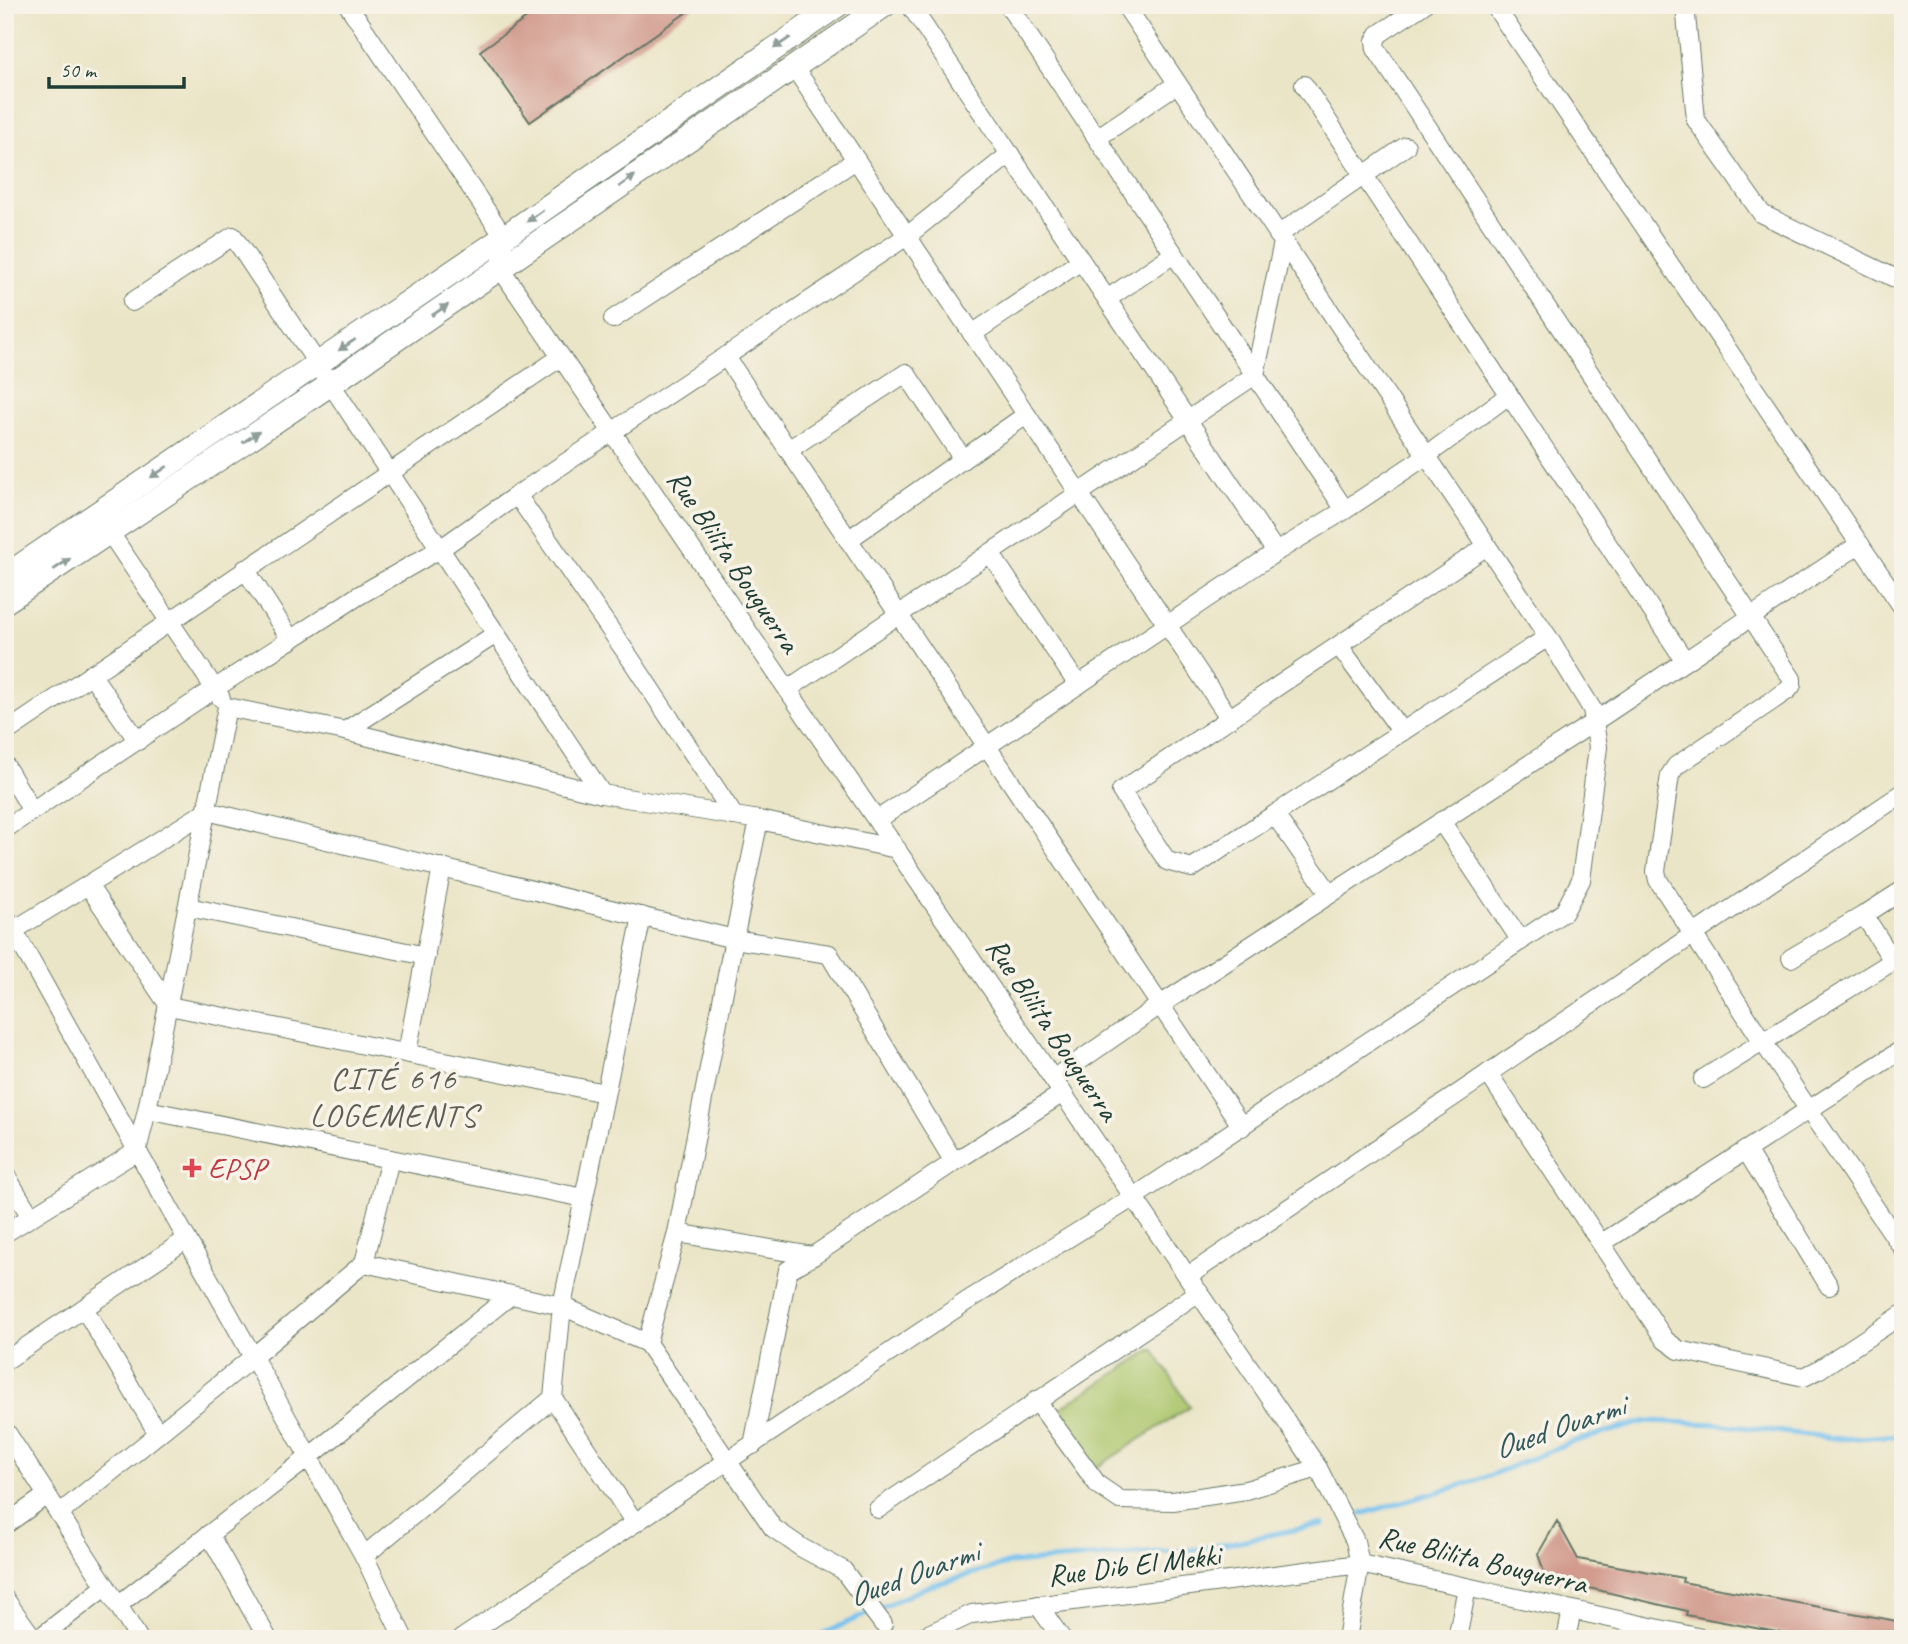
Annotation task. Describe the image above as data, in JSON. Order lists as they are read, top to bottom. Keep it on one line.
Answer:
{"streets":{"street":["Rue Blilita Bouguerra","Rue Dib El Mekki"]},"crossings":[["Rue Blilita Bouguerra","Rue Dib El Mekki"]],"districts":["CITÉ 616 LOGEMENTS"],"water":["Oued Ouarmi"],"places":{"health":["EPSP"]},"scale_bar":"50 m"}
